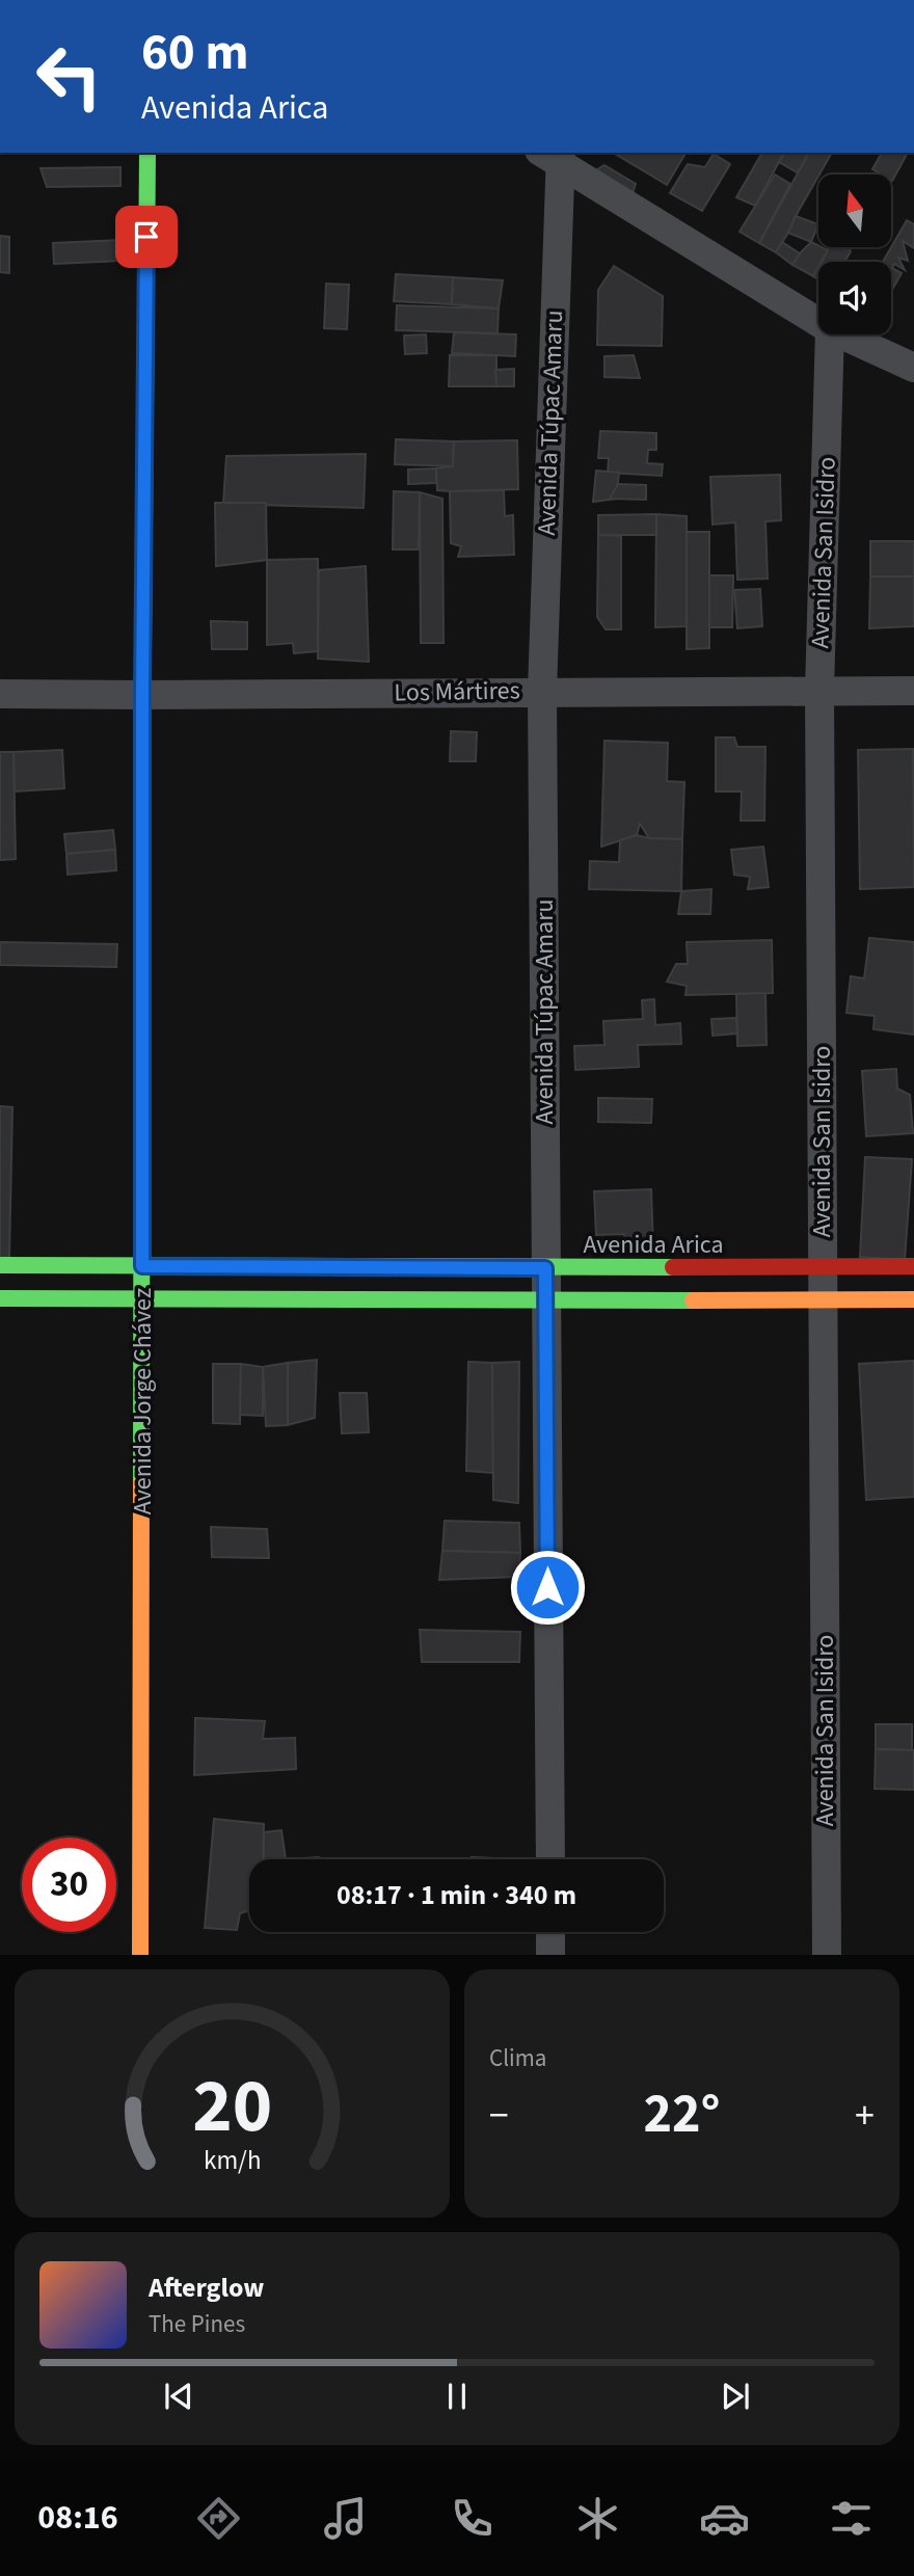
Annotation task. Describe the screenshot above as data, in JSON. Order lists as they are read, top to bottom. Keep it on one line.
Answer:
{"streets":{"street":["Avenida Túpac Amaru","Avenida San Isidro","Los Mártires","Avenida Arica","Avenida Jorge Chávez"]},"crossings":[["Avenida Túpac Amaru","Los Mártires"],["Avenida Túpac Amaru","Avenida Arica"],["Avenida San Isidro","Los Mártires"],["Avenida San Isidro","Avenida Arica"],["Los Mártires","Avenida Jorge Chávez"],["Avenida Arica","Avenida Jorge Chávez"]],"north":"top","page":{"turn":["60 m","Avenida Arica"],"limit":"30","trip":"08:17 · 1 min · 340 m","tile":"Clima","heat":["−","22°","+"],"song":["Afterglow","The Pines"],"tabs":"08:16","gauge":["20","km/h"]}}
